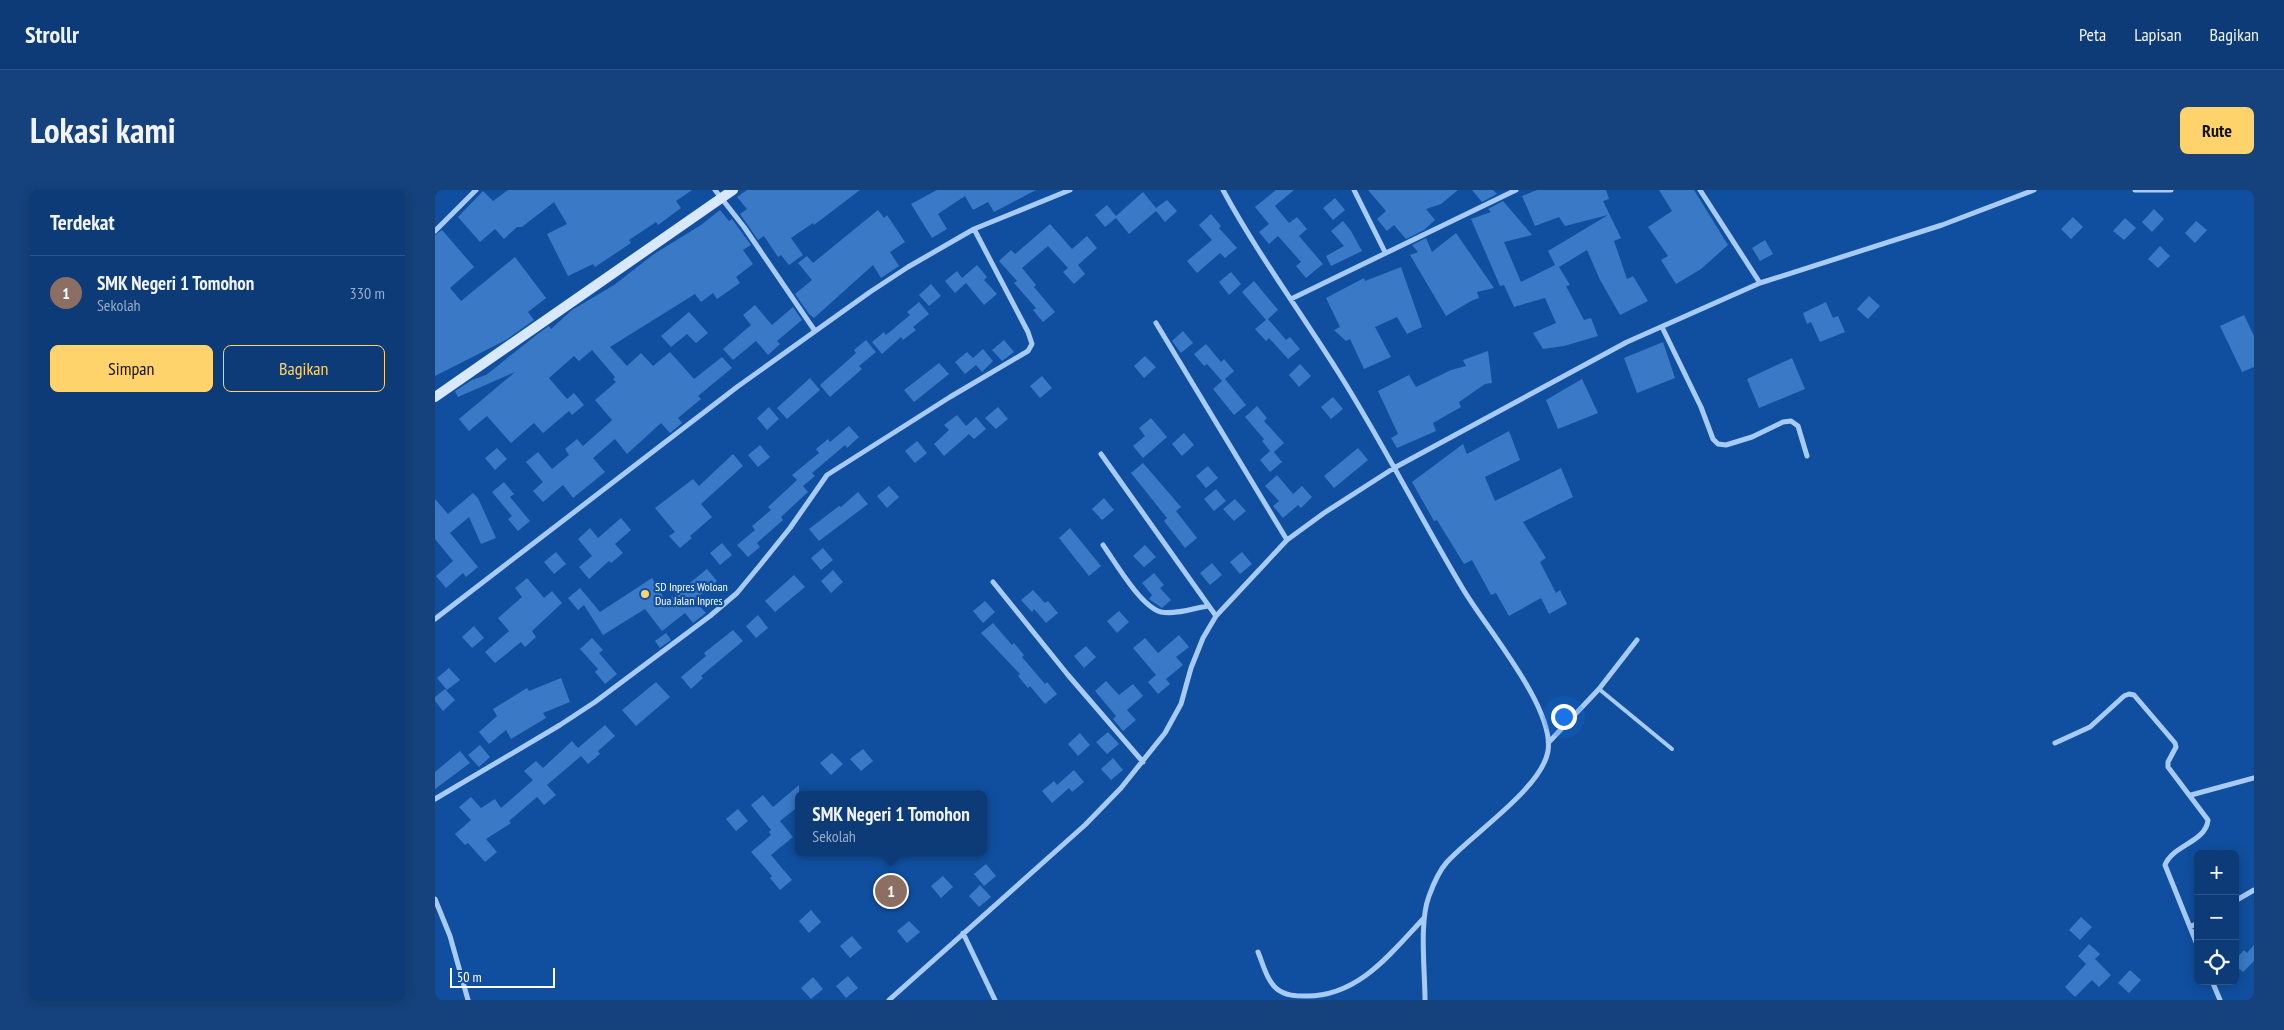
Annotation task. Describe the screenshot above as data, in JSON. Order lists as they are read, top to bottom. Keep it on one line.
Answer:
{"places":["SD Inpres Woloan Dua Jalan Inpres"],"scale_bar":"50 m","page":{"header":"Strollr","nav":["Peta","Lapisan","Bagikan"],"title":"Lokasi kami","buttons":["Rute",["Simpan","Bagikan"]],"heading":"Terdekat","list":[{"mark":"1","name":"SMK Negeri 1 Tomohon","note":"Sekolah","value":"330 m"}],"popup":["SMK Negeri 1 Tomohon","Sekolah"],"map_buttons":["+","−"],"pins":"1","scale":"50 m"}}
